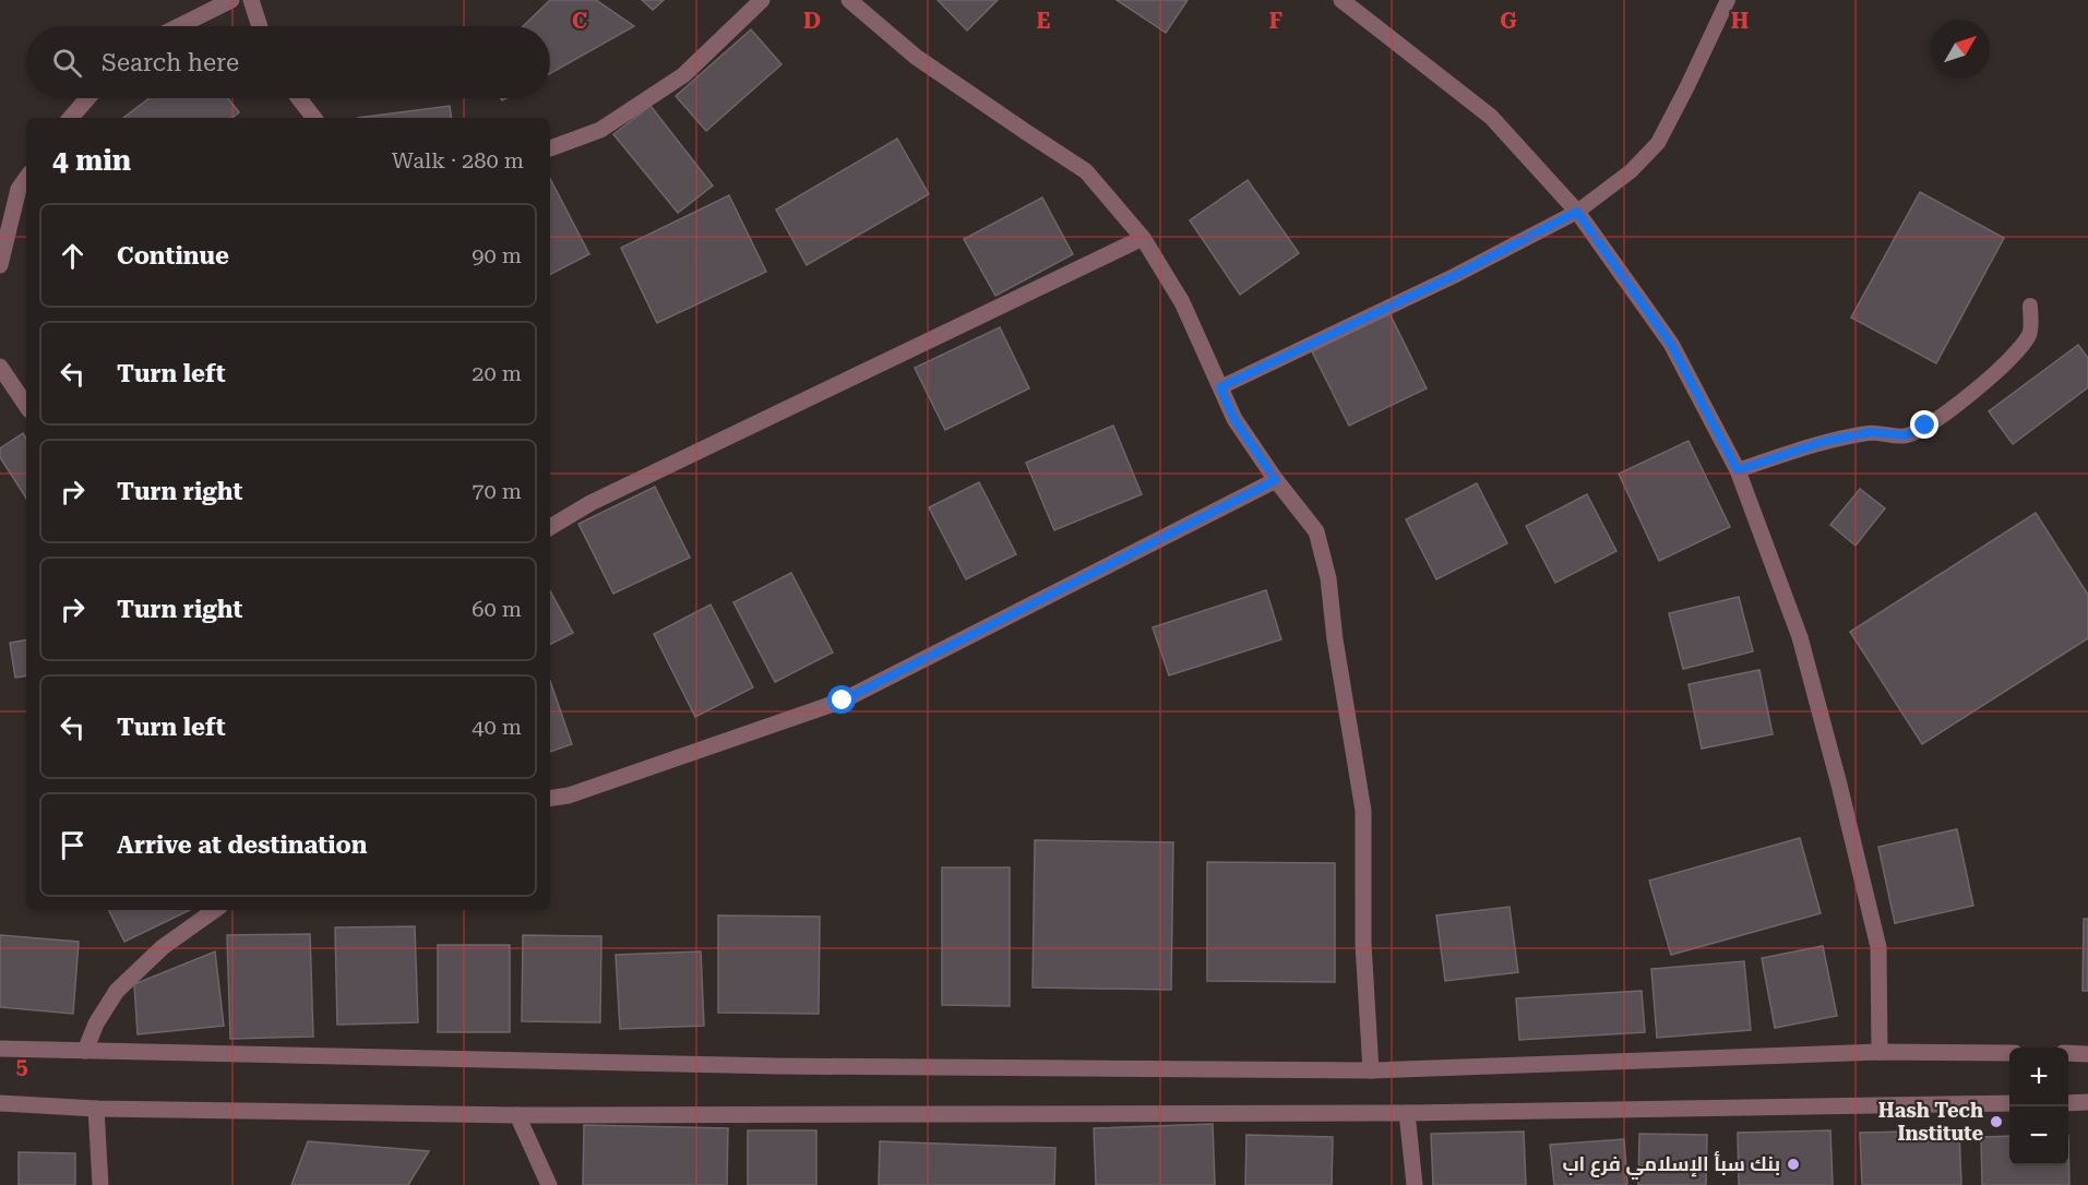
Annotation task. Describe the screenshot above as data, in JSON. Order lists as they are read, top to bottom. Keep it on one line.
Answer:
{"places":["Hash Tech Institute","بنك سبأ الإسلامي فرع اب"],"north":"top right","page":{"search":"Search here","heading":["4 min","Walk · 280 m"],"list":[["Continue","90 m"],["Turn left","20 m"],["Turn right","70 m"],["Turn right","60 m"],["Turn left","40 m"],"Arrive at destination"],"map_buttons":["+","−"]},"grid":{"columns":["C","D","E","F","G","H"],"rows":["5"]}}
